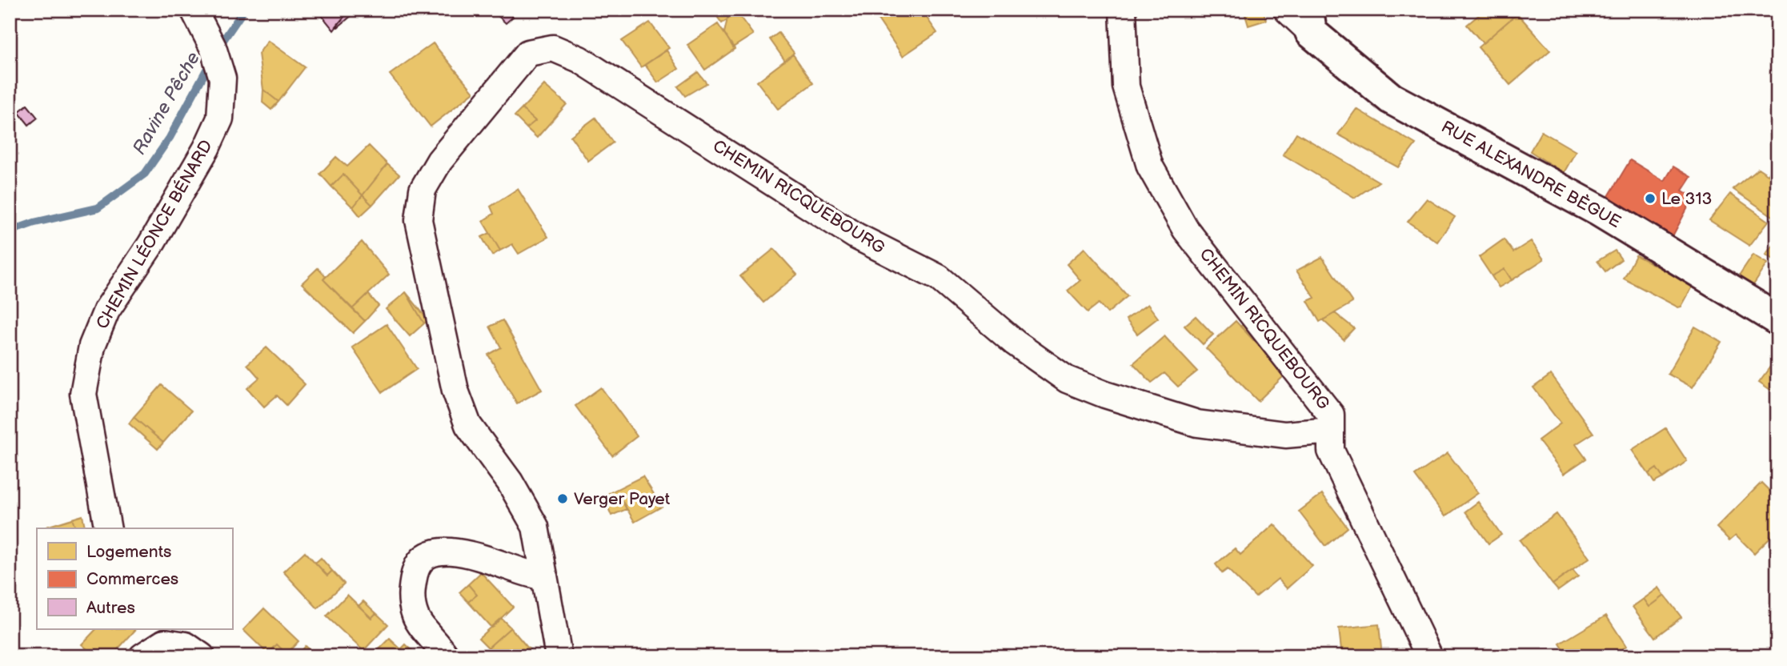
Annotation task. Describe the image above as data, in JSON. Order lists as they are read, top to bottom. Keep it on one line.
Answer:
{"streets":{"main road":["RUE ALEXANDRE BÈGUE"],"street":["CHEMIN RICQUEBOURG","CHEMIN LÉONCE BÉNARD"]},"water":["Ravine Pêche"],"places":["Le 313","Verger Payet"],"legend":["Logements","Commerces","Autres"]}
